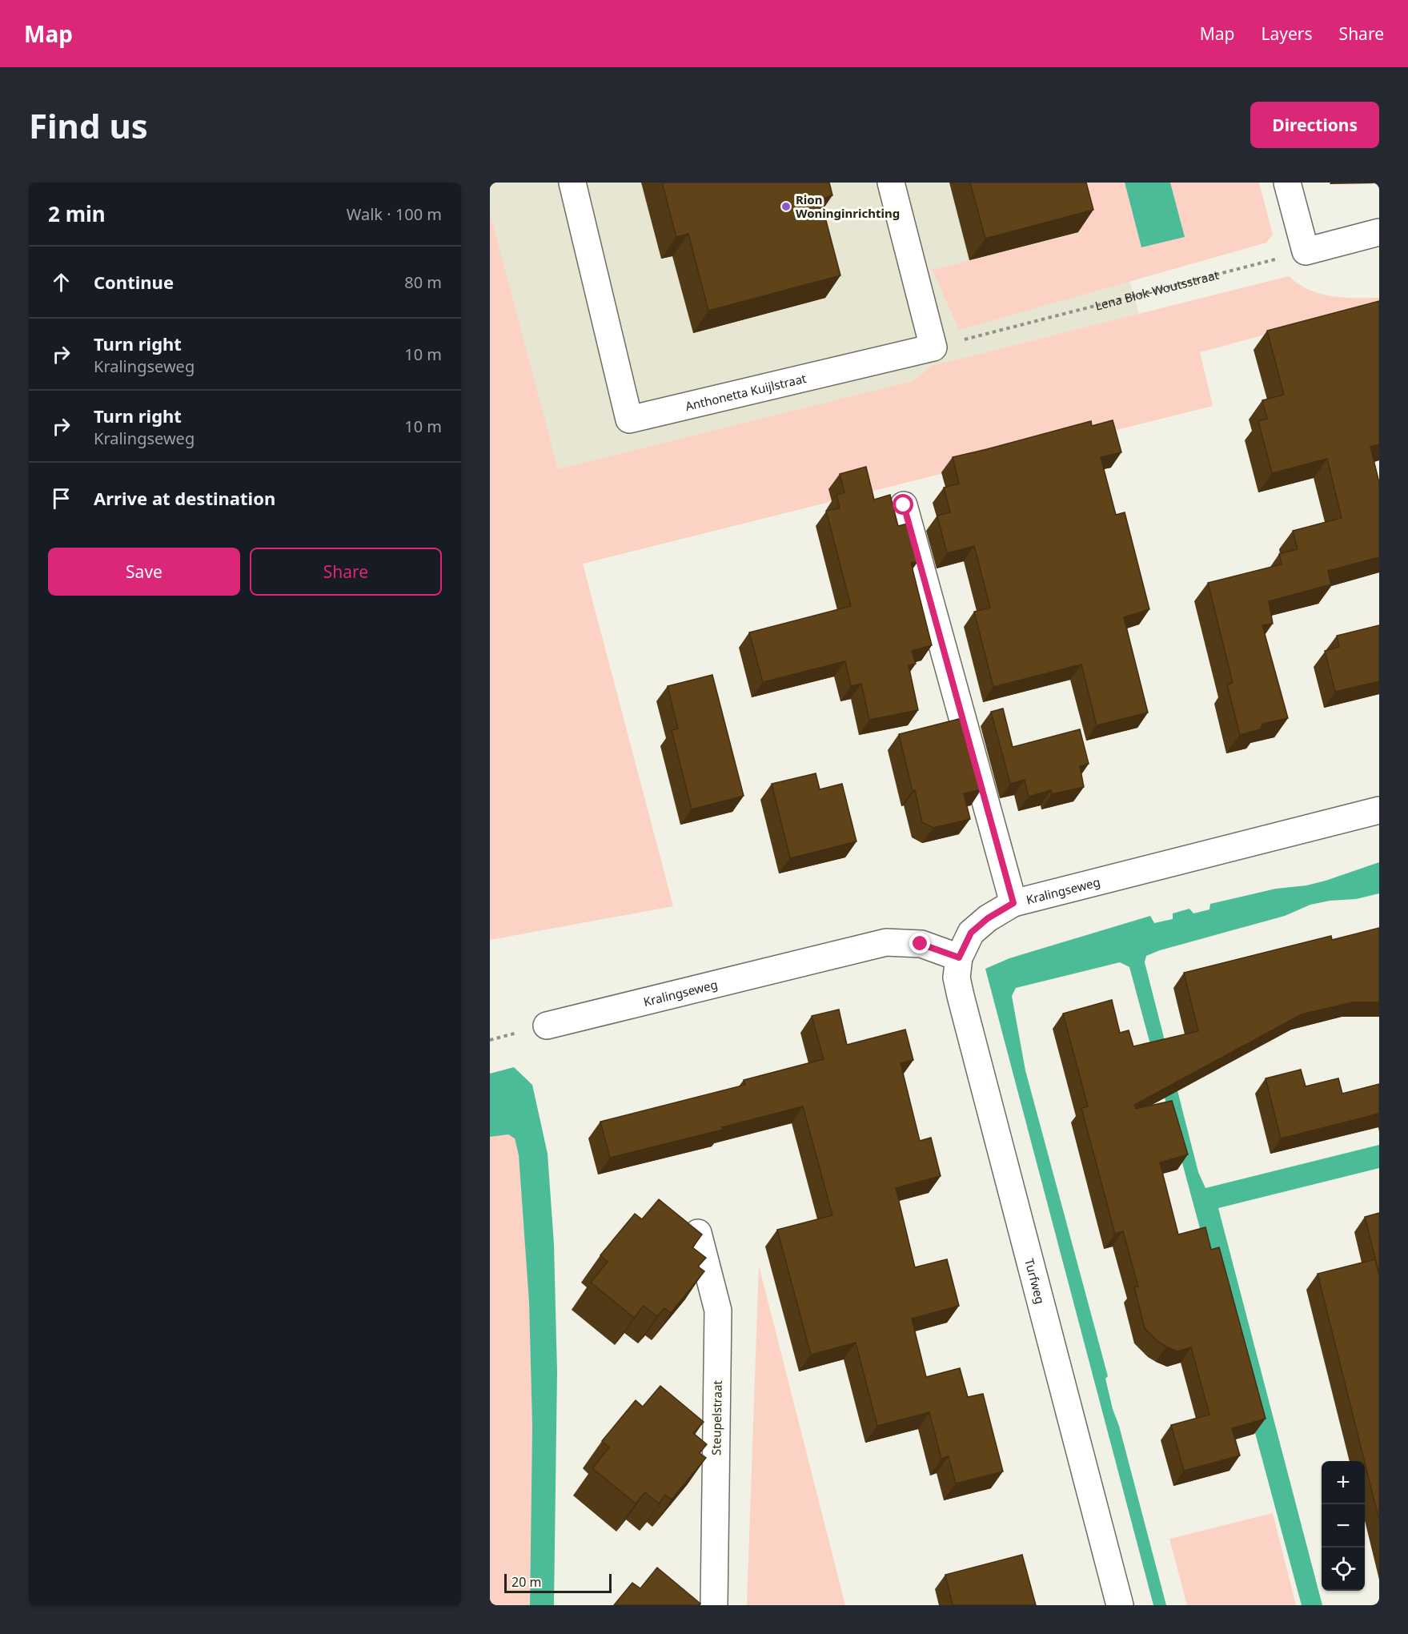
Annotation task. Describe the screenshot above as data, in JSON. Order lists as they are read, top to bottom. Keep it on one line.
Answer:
{"streets":{"street":["Anthonetta Kuijlstraat","Kralingseweg","Turfweg","Steupelstraat"],"path":["Lena Blok-Woutsstraat"]},"crossings":[["Lena Blok-Woutsstraat","Anthonetta Kuijlstraat"],["Kralingseweg","Turfweg"]],"places":["Rion Woninginrichting"],"scale_bar":"20 m","page":{"header":"Map","nav":["Map","Layers","Share"],"buttons":["Directions",["Save","Share"]],"title":"Find us","heading":["2 min","Walk · 100 m"],"list":[["Continue","80 m"],["Turn right","Kralingseweg","10 m"],["Turn right","Kralingseweg","10 m"],"Arrive at destination"],"map_buttons":["+","−"],"scale":"20 m"}}
